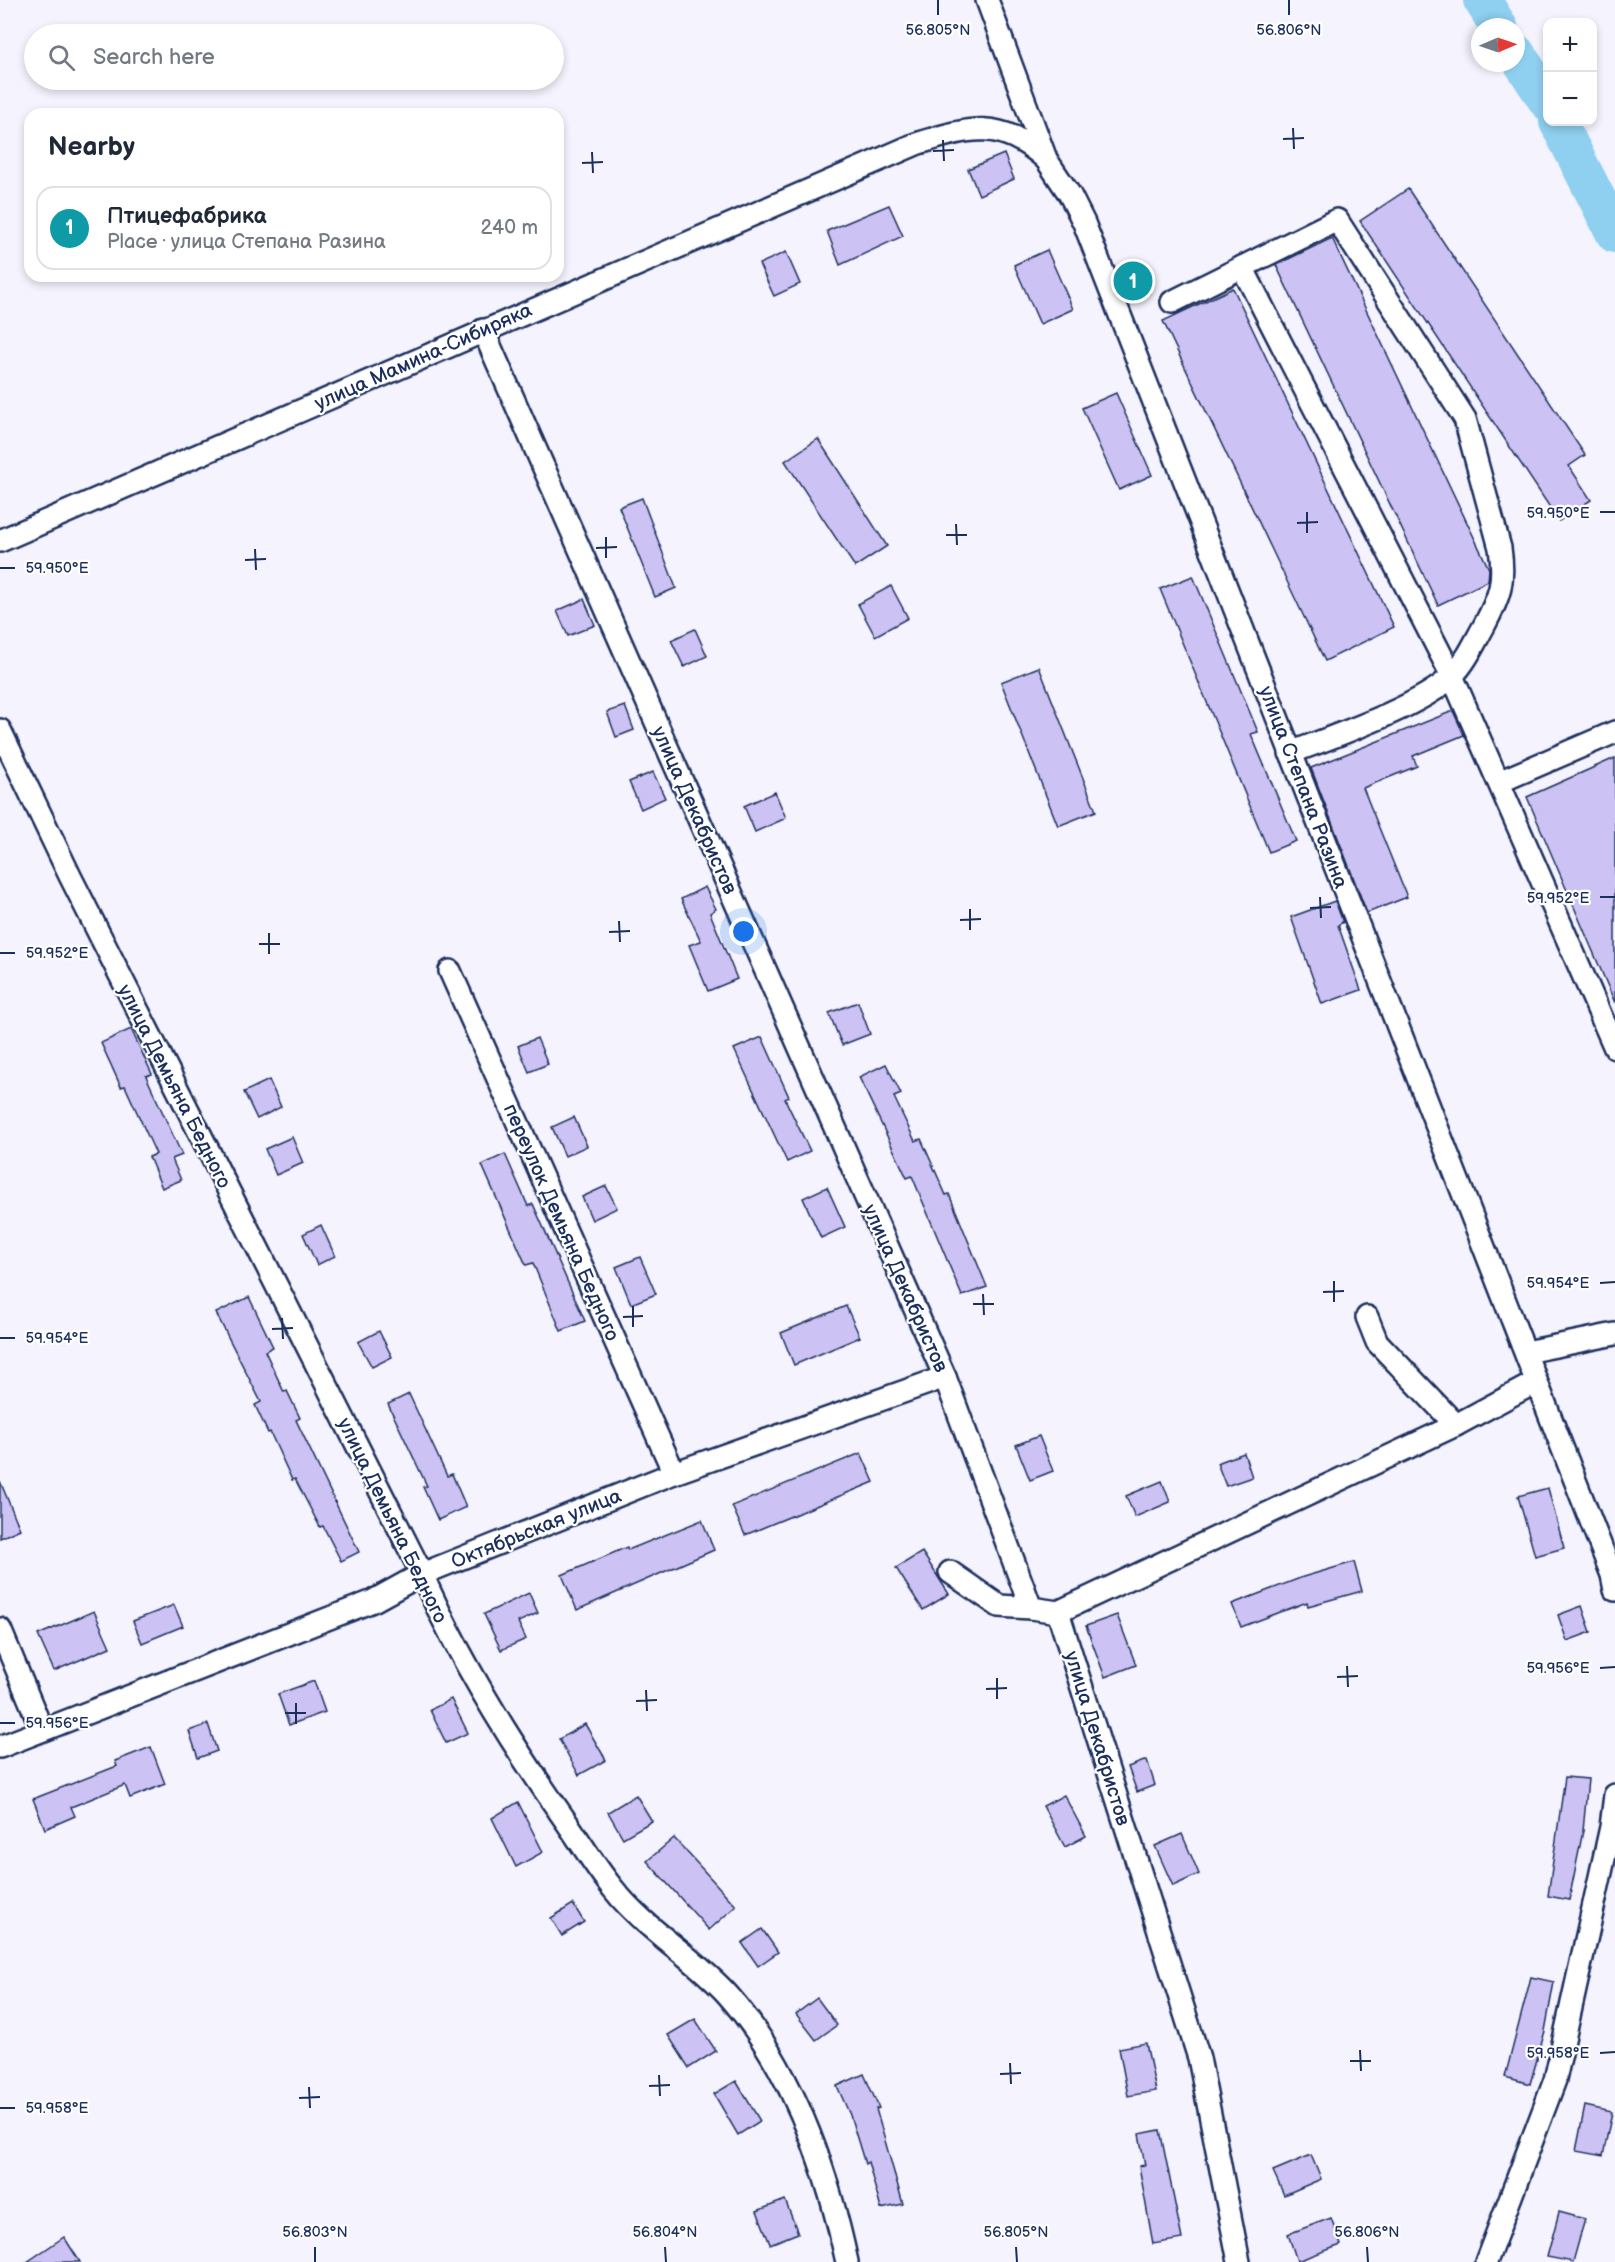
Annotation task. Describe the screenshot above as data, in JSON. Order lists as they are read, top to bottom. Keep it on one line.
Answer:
{"streets":{"street":["улица Мамина-Сибиряка","улица Степана Разина","улица Декабристов","улица Демьяна Бедного","переулок Демьяна Бедного","Октябрьская улица"]},"crossings":[["улица Мамина-Сибиряка","улица Степана Разина"],["улица Мамина-Сибиряка","улица Декабристов"],["улица Декабристов","Октябрьская улица"],["улица Демьяна Бедного","Октябрьская улица"],["переулок Демьяна Бедного","Октябрьская улица"]],"north":"right","page":{"map_buttons":["+","−"],"search":"Search here","heading":"Nearby","list":[{"mark":"1","name":"Птицефабрика","note":"Place · улица Степана Разина","value":"240 m"}],"pins":"1"},"coordinates":["56.805°N","56.806°N","59.950°E","59.952°E","59.954°E","59.956°E","59.958°E","56.803°N","56.804°N"]}
